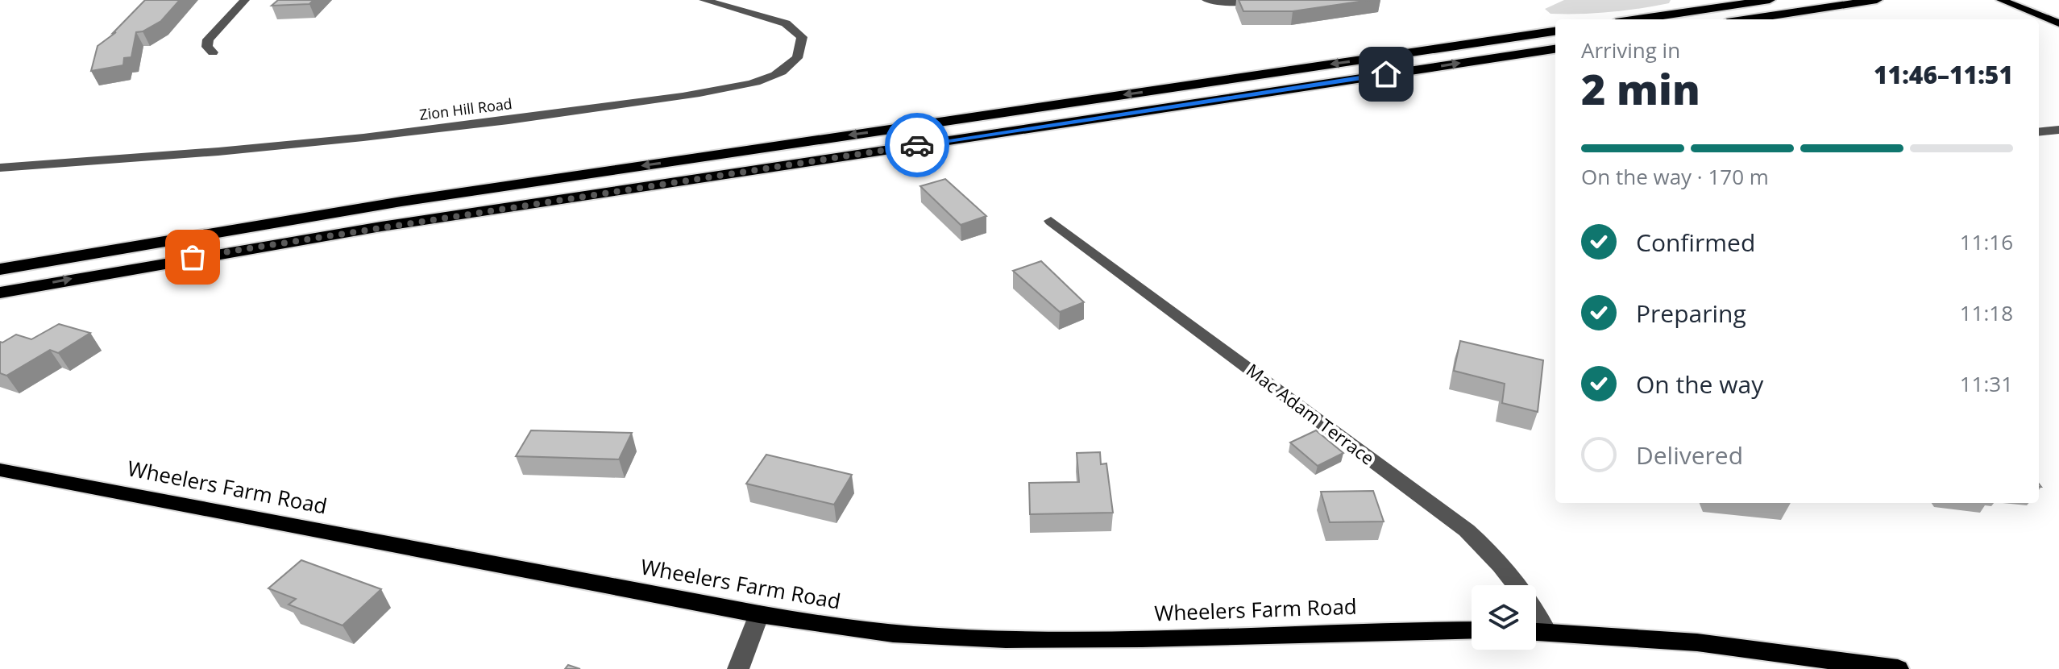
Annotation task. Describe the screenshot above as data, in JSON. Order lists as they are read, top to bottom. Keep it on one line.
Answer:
{"streets":{"main road":["Wheelers Farm Road"],"street":["Zion Hill Road","Mac Adam Terrace"]},"page":{"heading":["2 min","Arriving in","11:46–11:51"],"bar":"On the way · 170 m","list":[["Confirmed","11:16"],["Preparing","11:18"],["On the way","11:31"],"Delivered"]}}
